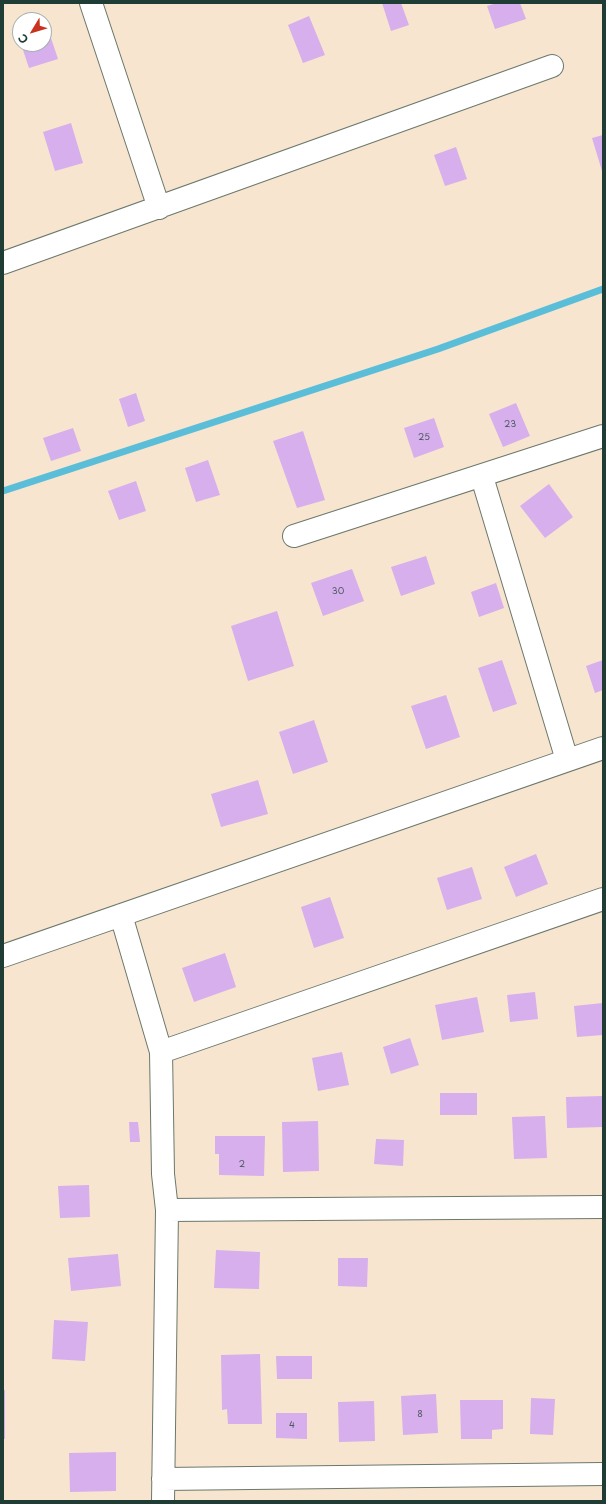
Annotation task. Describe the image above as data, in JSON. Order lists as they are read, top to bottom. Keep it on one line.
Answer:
{"house_numbers":["23","25","30","2","8","4"],"north":"bottom left"}
